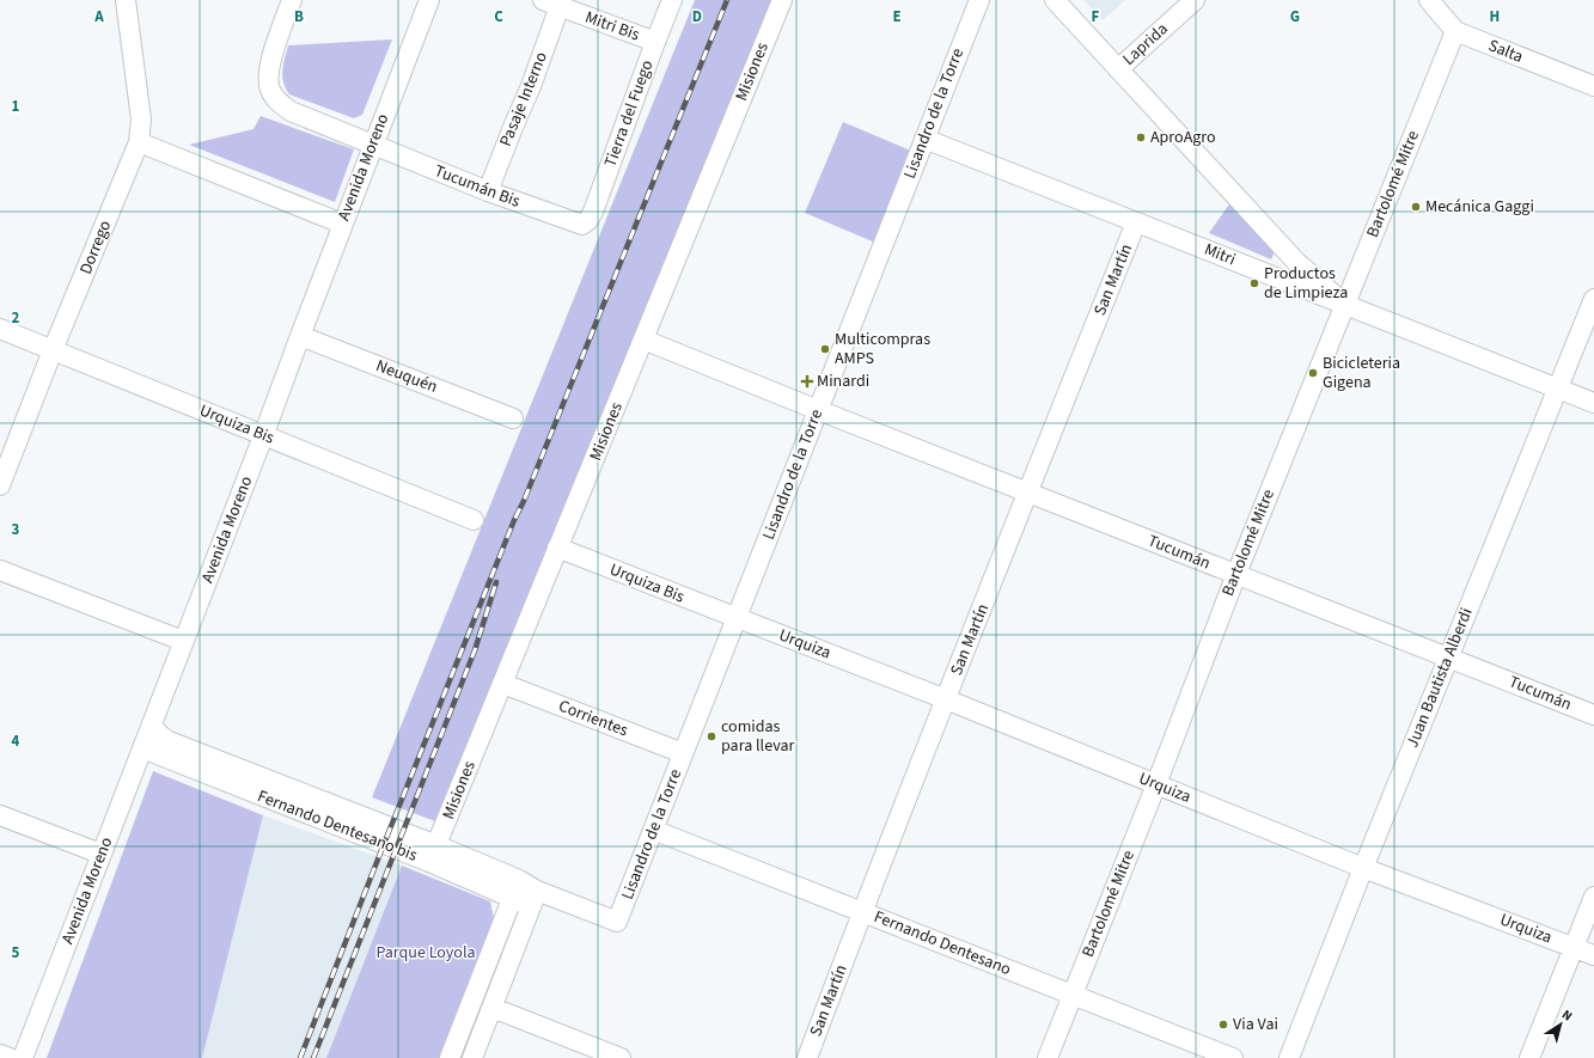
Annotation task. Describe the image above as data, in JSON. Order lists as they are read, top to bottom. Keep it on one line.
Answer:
{"streets":{"street":["Mitri Bis","Laprida","Salta","Misiones","Pasaje Interno","Tierra del Fuego","Lisandro de la Torre","Avenida Moreno","Bartolomé Mitre","Tucumán Bis","Dorrego","Mitri","San Martín","Neuquén","Urquiza Bis","Tucumán","Urquiza","Juan Bautista Alberdi","Corrientes","Fernando Dentesano bis","Fernando Dentesano"]},"crossings":[["Mitri Bis","Pasaje Interno"],["Mitri Bis","Tierra del Fuego"],["Salta","Bartolomé Mitre"],["Misiones","Urquiza Bis"],["Misiones","Corrientes"],["Misiones","Fernando Dentesano bis"],["Pasaje Interno","Tucumán Bis"],["Tierra del Fuego","Tucumán Bis"],["Lisandro de la Torre","Mitri"],["Lisandro de la Torre","Urquiza Bis"],["Lisandro de la Torre","Tucumán"],["Lisandro de la Torre","Urquiza"],["Lisandro de la Torre","Corrientes"],["Lisandro de la Torre","Fernando Dentesano"],["Avenida Moreno","Tucumán Bis"],["Avenida Moreno","Neuquén"],["Avenida Moreno","Urquiza Bis"],["Avenida Moreno","Fernando Dentesano bis"],["Bartolomé Mitre","Mitri"],["Bartolomé Mitre","Tucumán"],["Bartolomé Mitre","Urquiza"],["Bartolomé Mitre","Fernando Dentesano"],["Dorrego","Urquiza Bis"],["Mitri","San Martín"],["Mitri","Juan Bautista Alberdi"],["San Martín","Tucumán"],["San Martín","Urquiza"],["San Martín","Fernando Dentesano"],["Urquiza Bis","Urquiza"],["Tucumán","Juan Bautista Alberdi"],["Urquiza","Juan Bautista Alberdi"]],"parks":["Parque Loyola"],"places":{"other":["AproAgro","Mecánica Gaggi","Productos de Limpieza","Multicompras AMPS","Bicicleteria Gigena","comidas para llevar","Via Vai"],"health":["Minardi"]},"north":"top right","grid":{"columns":["A","B","C","D","E","F","G","H"],"rows":["1","2","3","4","5"]}}
